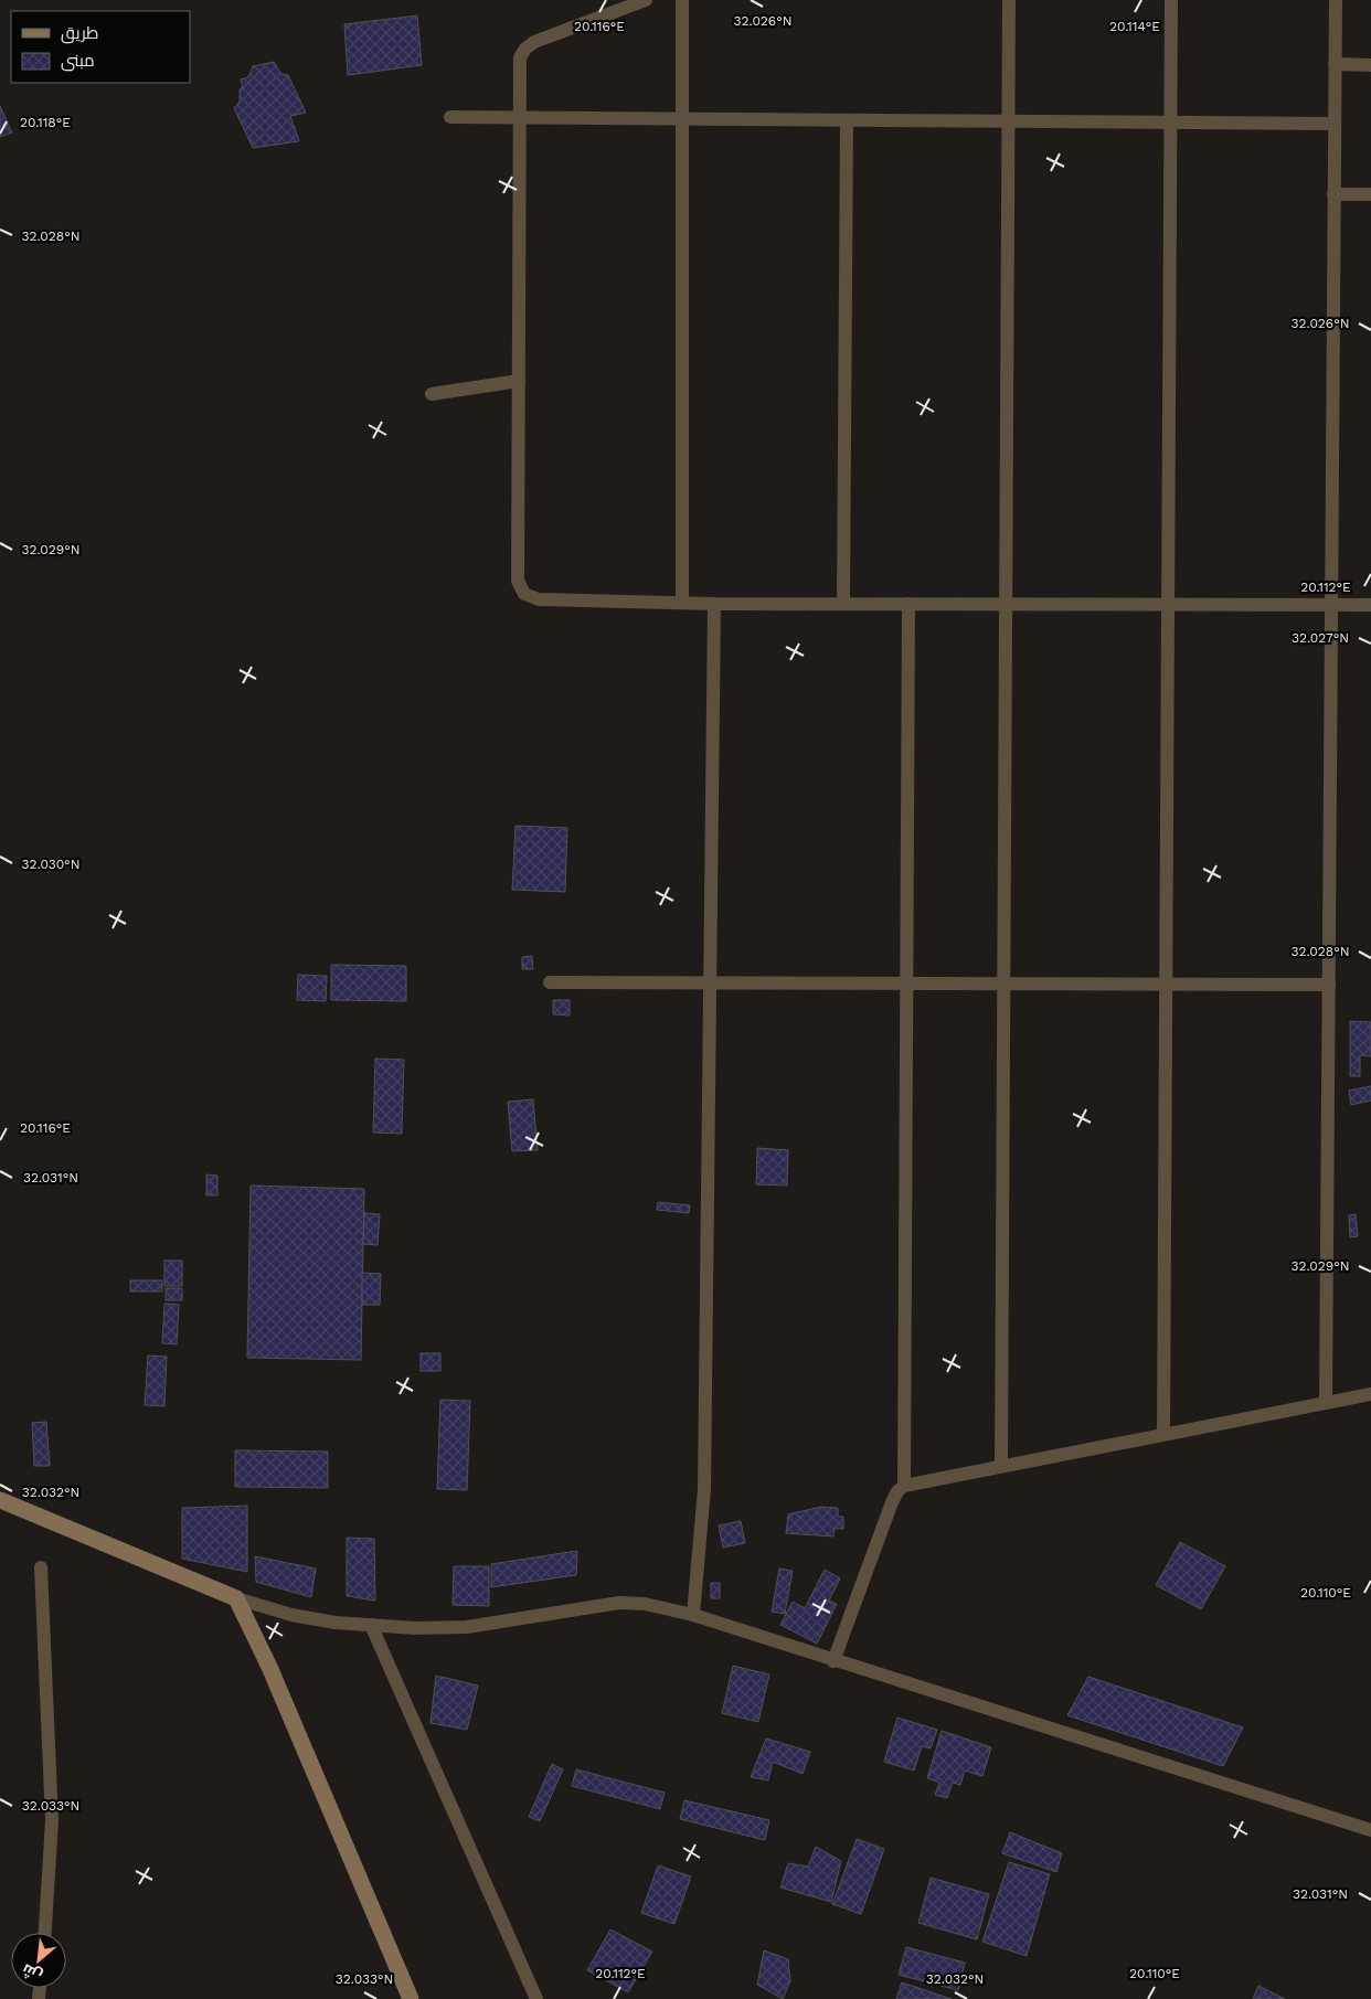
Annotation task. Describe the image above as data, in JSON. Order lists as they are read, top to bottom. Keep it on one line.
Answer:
{"legend":["طريق","مبنى"],"north":"bottom left","coordinates":["32.026°N","20.116°E","20.114°E","20.118°E","32.028°N","32.029°N","20.112°E","32.027°N","32.030°N","32.031°N","32.032°N","20.110°E","32.033°N"]}
